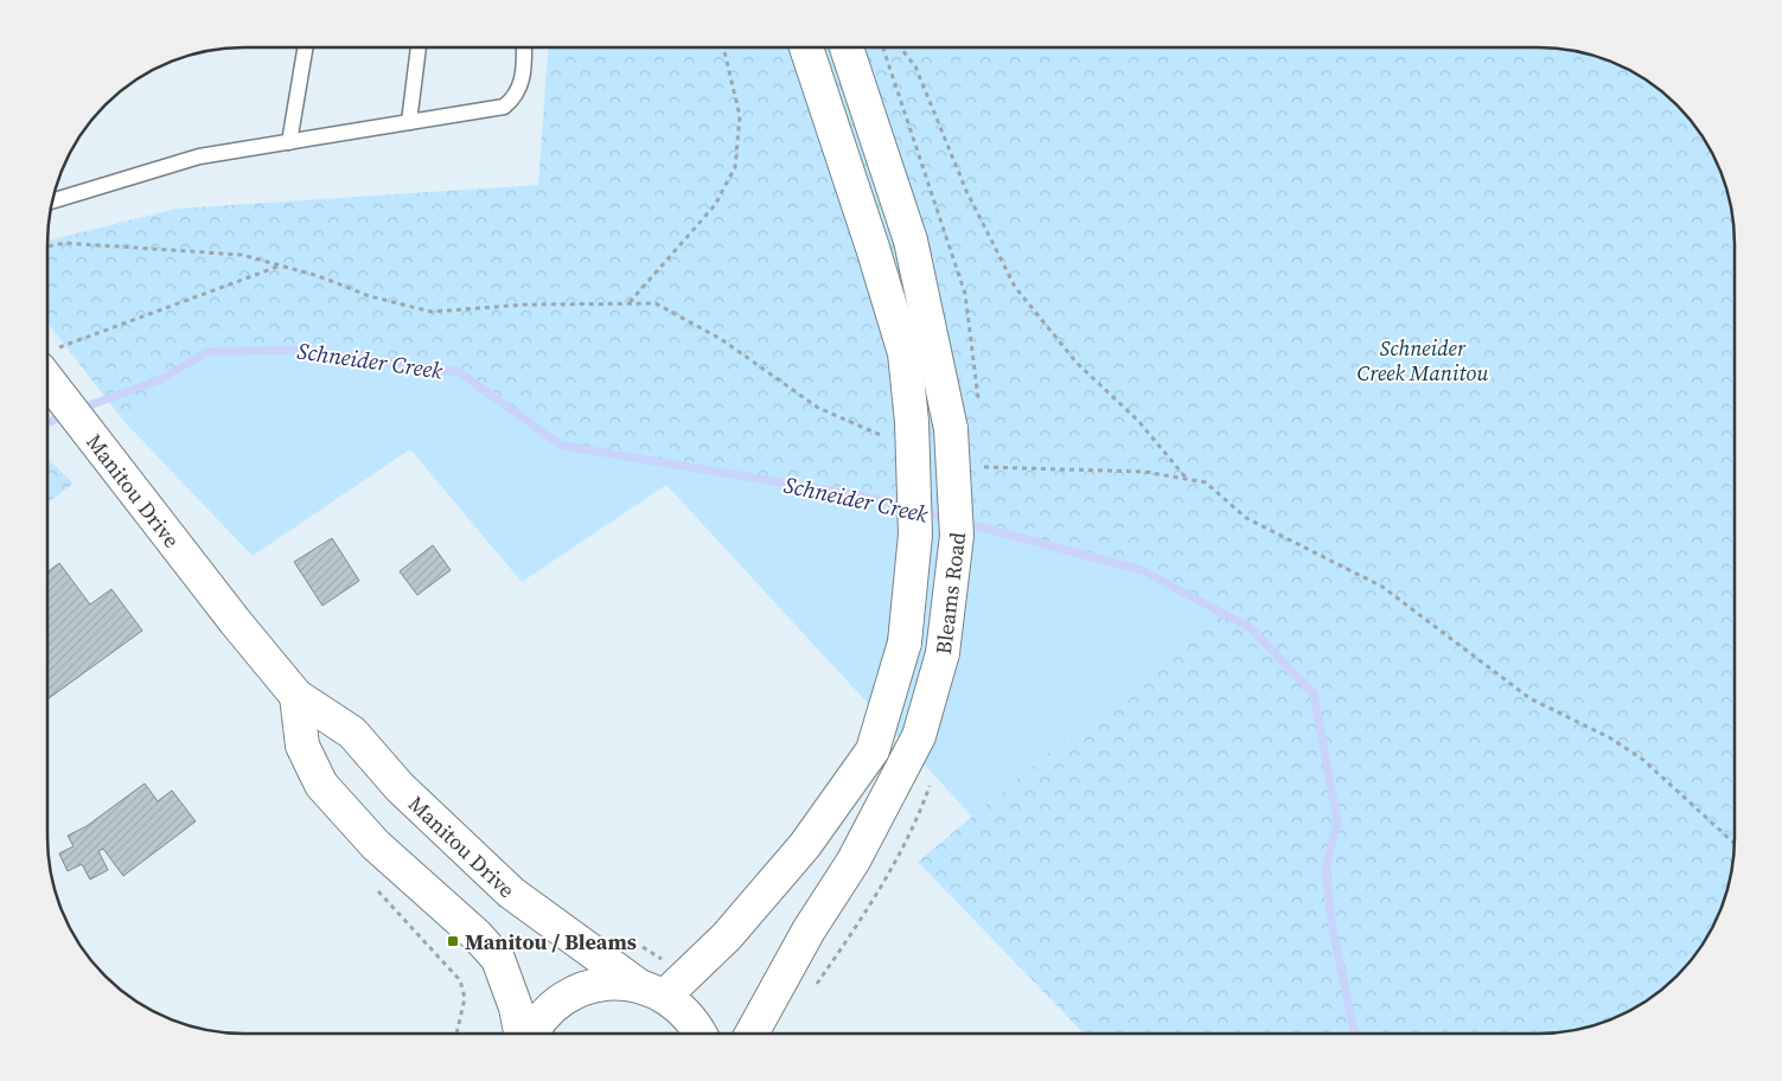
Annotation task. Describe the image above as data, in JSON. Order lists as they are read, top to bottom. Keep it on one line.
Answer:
{"streets":{"main road":["Manitou Drive","Bleams Road"]},"crossings":[["Manitou Drive","Bleams Road"]],"water":["Schneider Creek"],"parks":["Schneider Creek Manitou"],"places":{"transit":["Manitou / Bleams"]}}
